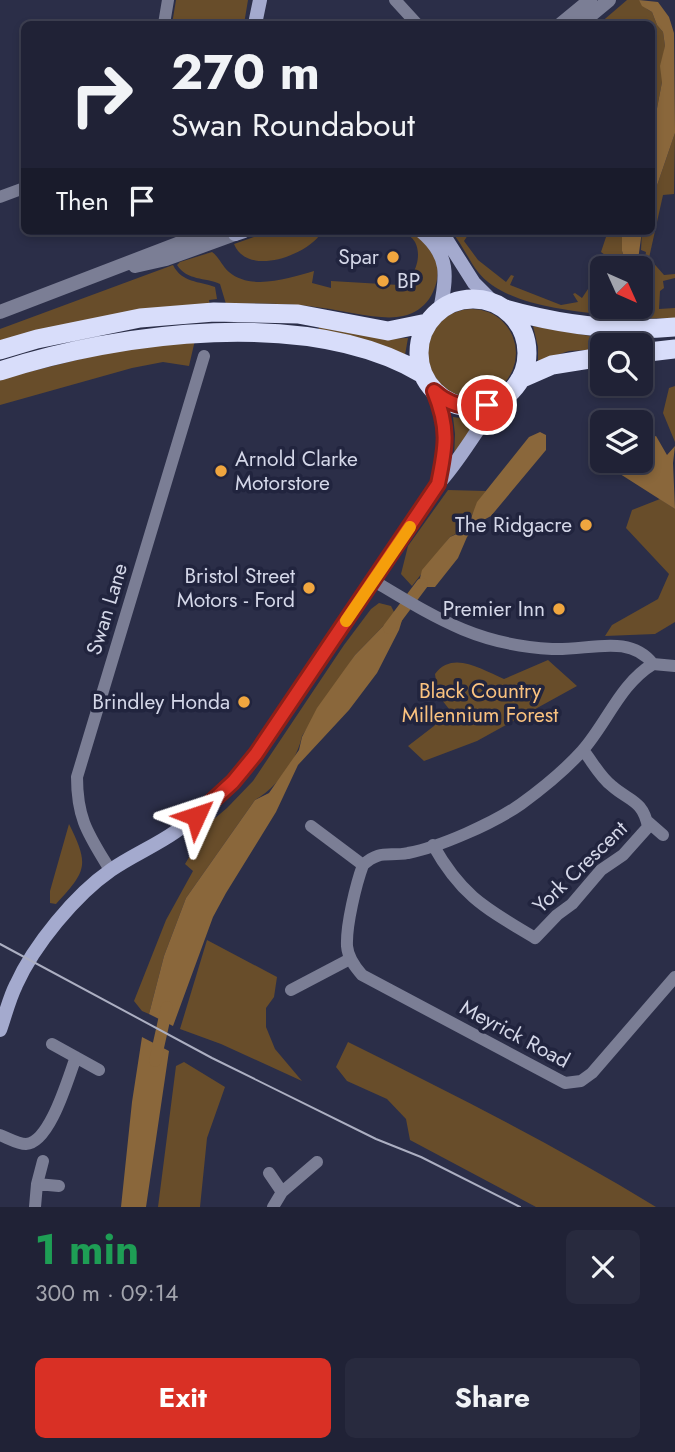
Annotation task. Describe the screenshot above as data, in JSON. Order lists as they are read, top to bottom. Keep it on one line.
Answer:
{"streets":{"street":["Swan Lane","York Crescent","Meyrick Road"]},"parks":["Black Country Millennium Forest"],"places":["Spar","BP","Arnold Clarke Motorstore","The Ridgacre","Bristol Street Motors - Ford","Premier Inn","Brindley Honda"],"north":"bottom right","page":{"turn":["270 m","Swan Roundabout"],"then":"Then","heading":["1 min","300 m · 09:14"],"buttons":["Exit","Share"]}}
